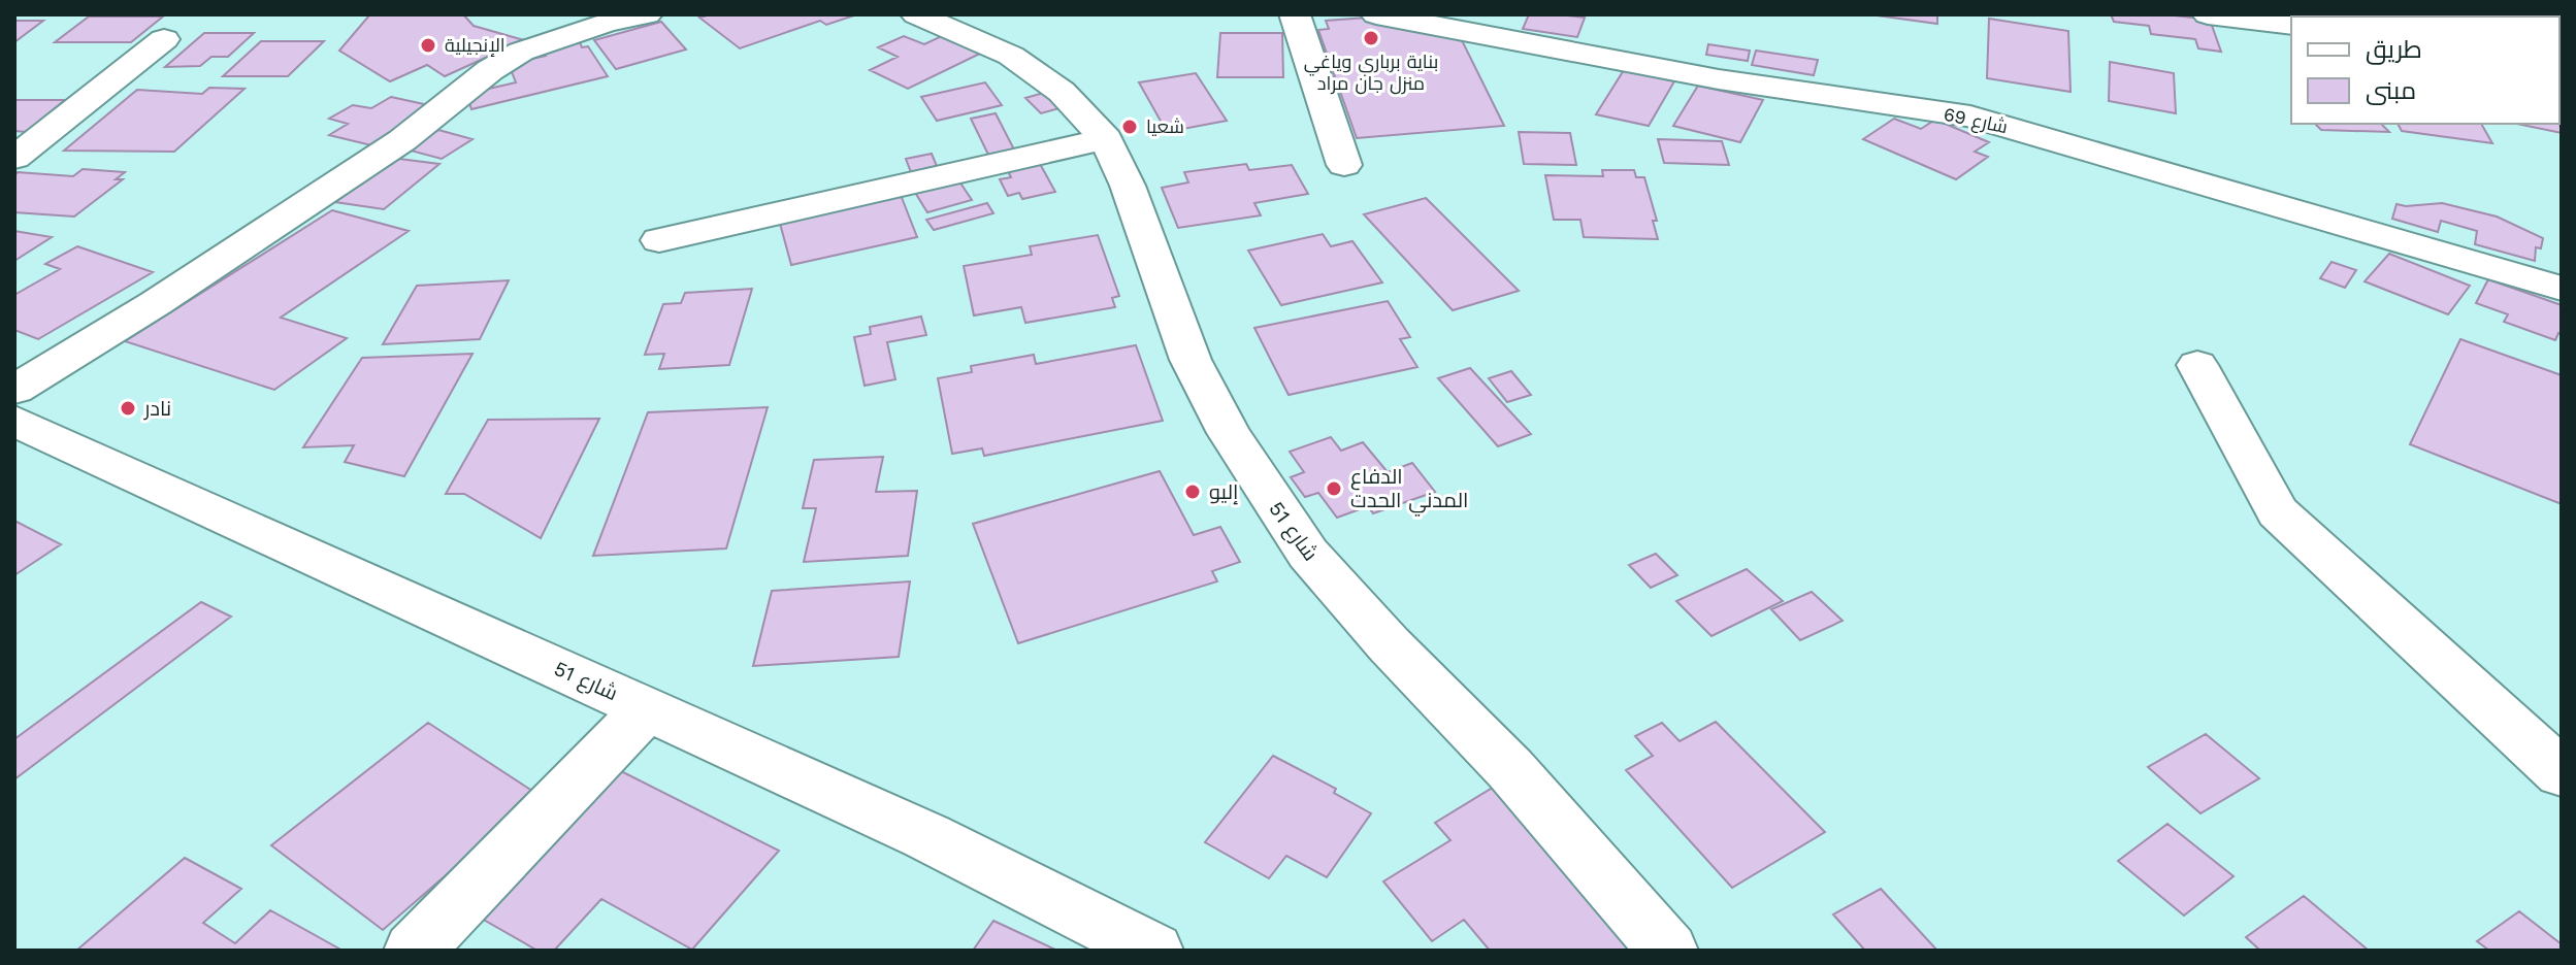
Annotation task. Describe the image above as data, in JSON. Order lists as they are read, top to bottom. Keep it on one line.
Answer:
{"streets":{"street":["شارع 69","شارع 51"]},"places":["بناية برباري وياغي منزل جان مراد","الإنجيلية","شعيا","نادر","الدفاع المدني الحدت","إليو"],"legend":["طريق","مبنى"]}
